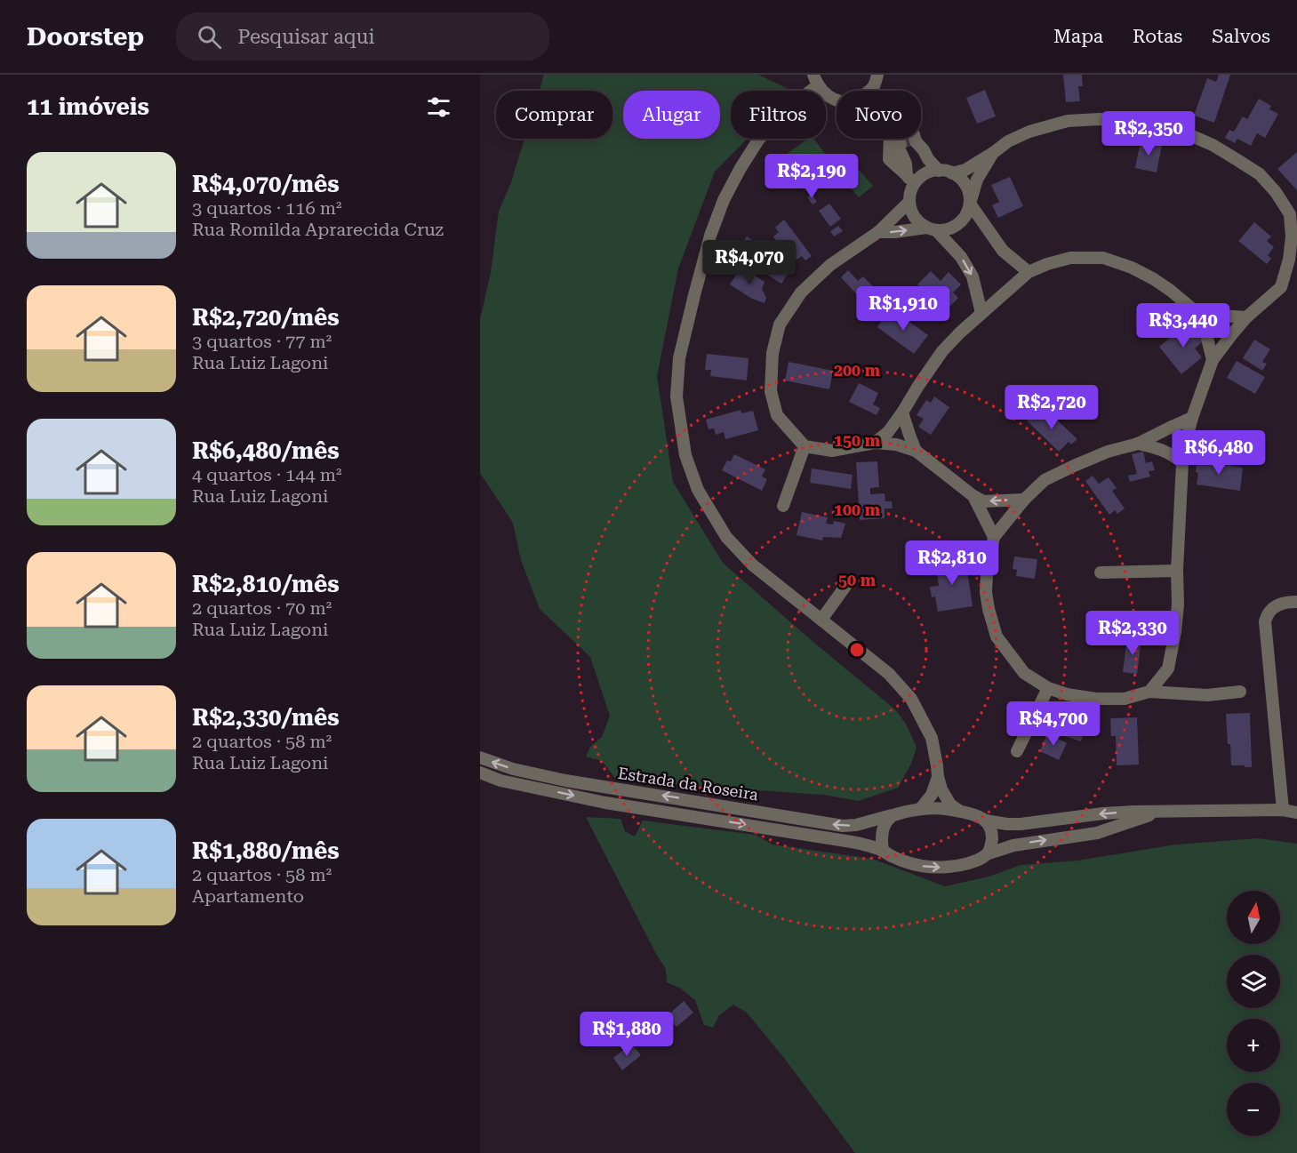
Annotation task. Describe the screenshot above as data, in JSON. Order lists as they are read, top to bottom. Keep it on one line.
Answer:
{"streets":{"street":["Estrada da Roseira"]},"north":"top","page":{"header":"Doorstep","search":"Pesquisar aqui","nav":["Mapa","Rotas","Salvos"],"heading":"11 imóveis","chip":["Comprar","Alugar","Filtros","Novo"],"price":["R$2,350","R$2,190","R$4,070","R$1,910","R$3,440","R$2,720","R$6,480","R$2,810","R$2,330","R$4,700","R$1,880"],"list":[{"name":"R$4,070/mês","note":"3 quartos · 116 m² · Rua Romilda Aprarecida Cruz"},{"name":"R$2,720/mês","note":"3 quartos · 77 m² · Rua Luiz Lagoni"},{"name":"R$6,480/mês","note":"4 quartos · 144 m² · Rua Luiz Lagoni"},{"name":"R$2,810/mês","note":"2 quartos · 70 m² · Rua Luiz Lagoni"},{"name":"R$2,330/mês","note":"2 quartos · 58 m² · Rua Luiz Lagoni"},{"name":"R$1,880/mês","note":"2 quartos · 58 m² · Apartamento"}],"map_buttons":["+","−"]},"rings":["200 m","150 m","100 m","50 m"]}
